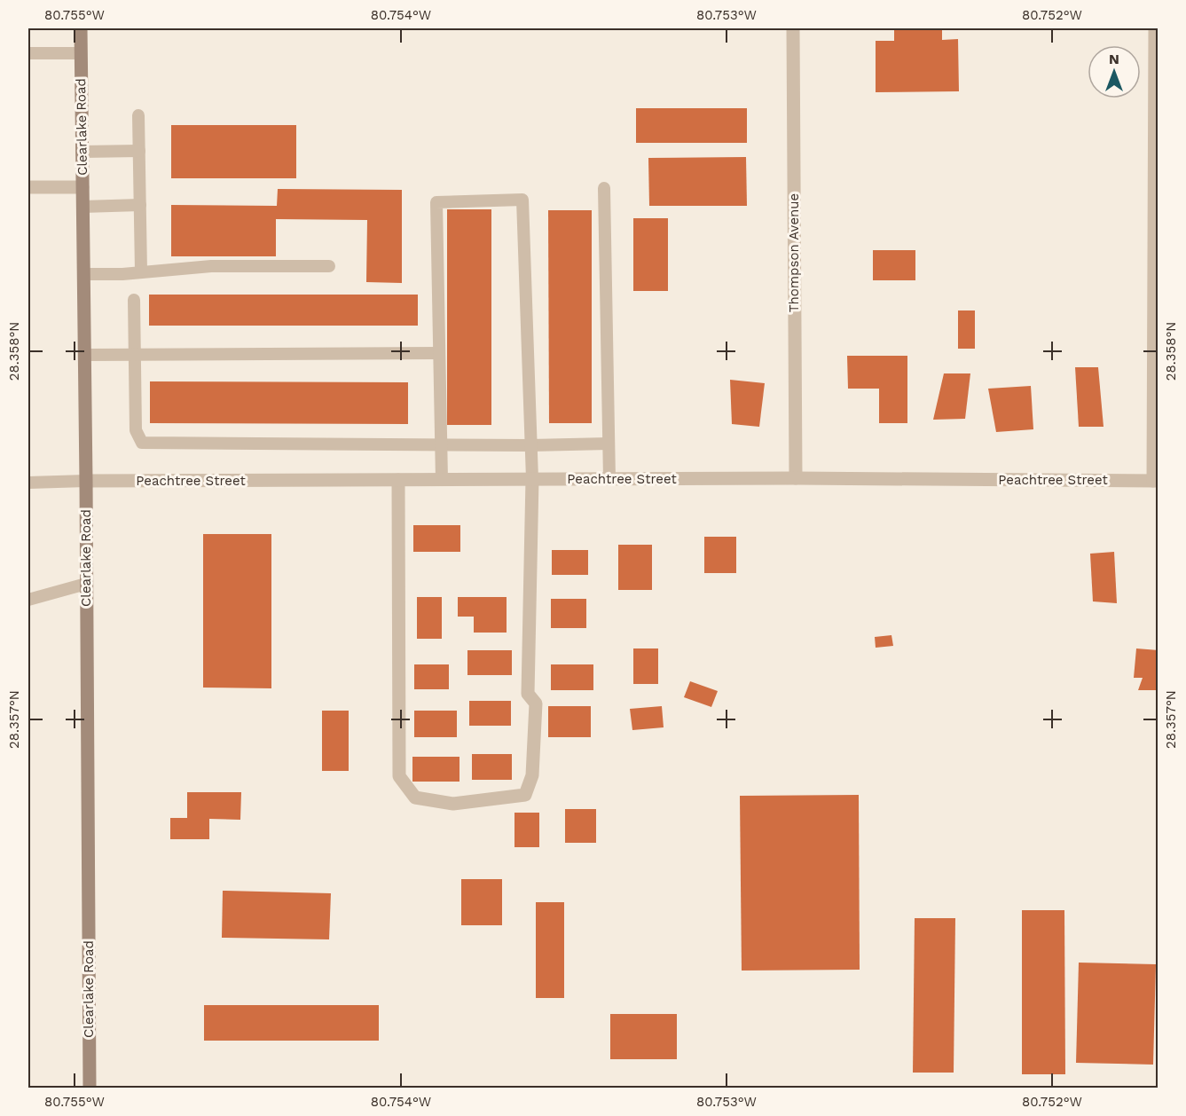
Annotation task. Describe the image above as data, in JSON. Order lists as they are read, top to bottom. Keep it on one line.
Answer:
{"streets":{"main road":["Clearlake Road"],"street":["Thompson Avenue","Peachtree Street"]},"crossings":[["Clearlake Road","Peachtree Street"],["Thompson Avenue","Peachtree Street"]],"north":"top","coordinates":["80.755°W","80.754°W","80.753°W","80.752°W","28.358°N","28.357°N"]}
